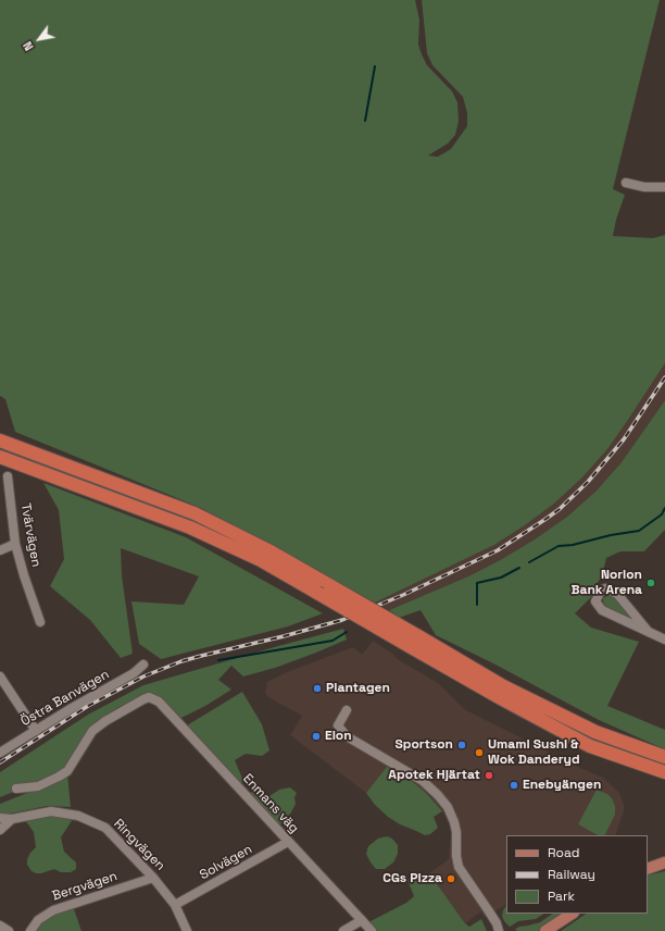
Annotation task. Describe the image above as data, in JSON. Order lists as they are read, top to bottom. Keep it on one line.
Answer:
{"streets":{"street":["Tvärvägen","Östra Banvägen","Enmans väg","Ringvägen","Solvägen","Bergvägen"]},"crossings":[["Enmans väg","Solvägen"],["Ringvägen","Solvägen"],["Ringvägen","Bergvägen"]],"places":["Norion Bank Arena","Plantagen","Elon","Sportson","Umami Sushi & Wok Danderyd","Apotek Hjärtat","Enebyängen","CGs Pizza"],"legend":["Road","Railway","Park"],"north":"bottom left"}
